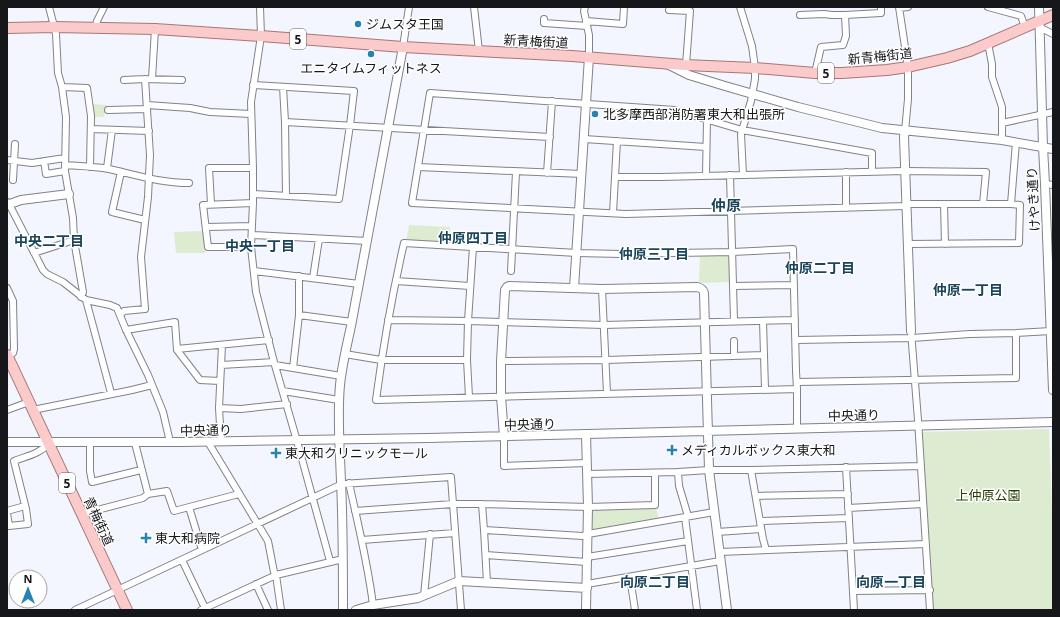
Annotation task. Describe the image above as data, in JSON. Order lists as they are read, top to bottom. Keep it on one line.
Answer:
{"streets":{"main road":["5","新青梅街道","青梅街道"],"street":["けやき通り","中央通り"]},"crossings":[["新青梅街道","けやき通り"],["中央通り","青梅街道"]],"districts":["仲原","仲原四丁目","中央二丁目","中央一丁目","仲原三丁目","仲原二丁目","仲原一丁目","向原二丁目","向原一丁目"],"parks":["上仲原公園"],"places":{"other":["ジムスタ王国","エニタイムフィットネス","北多摩西部消防署東大和出張所"],"health":["メディカルボックス東大和","東大和クリニックモール","東大和病院"]},"north":"top"}
